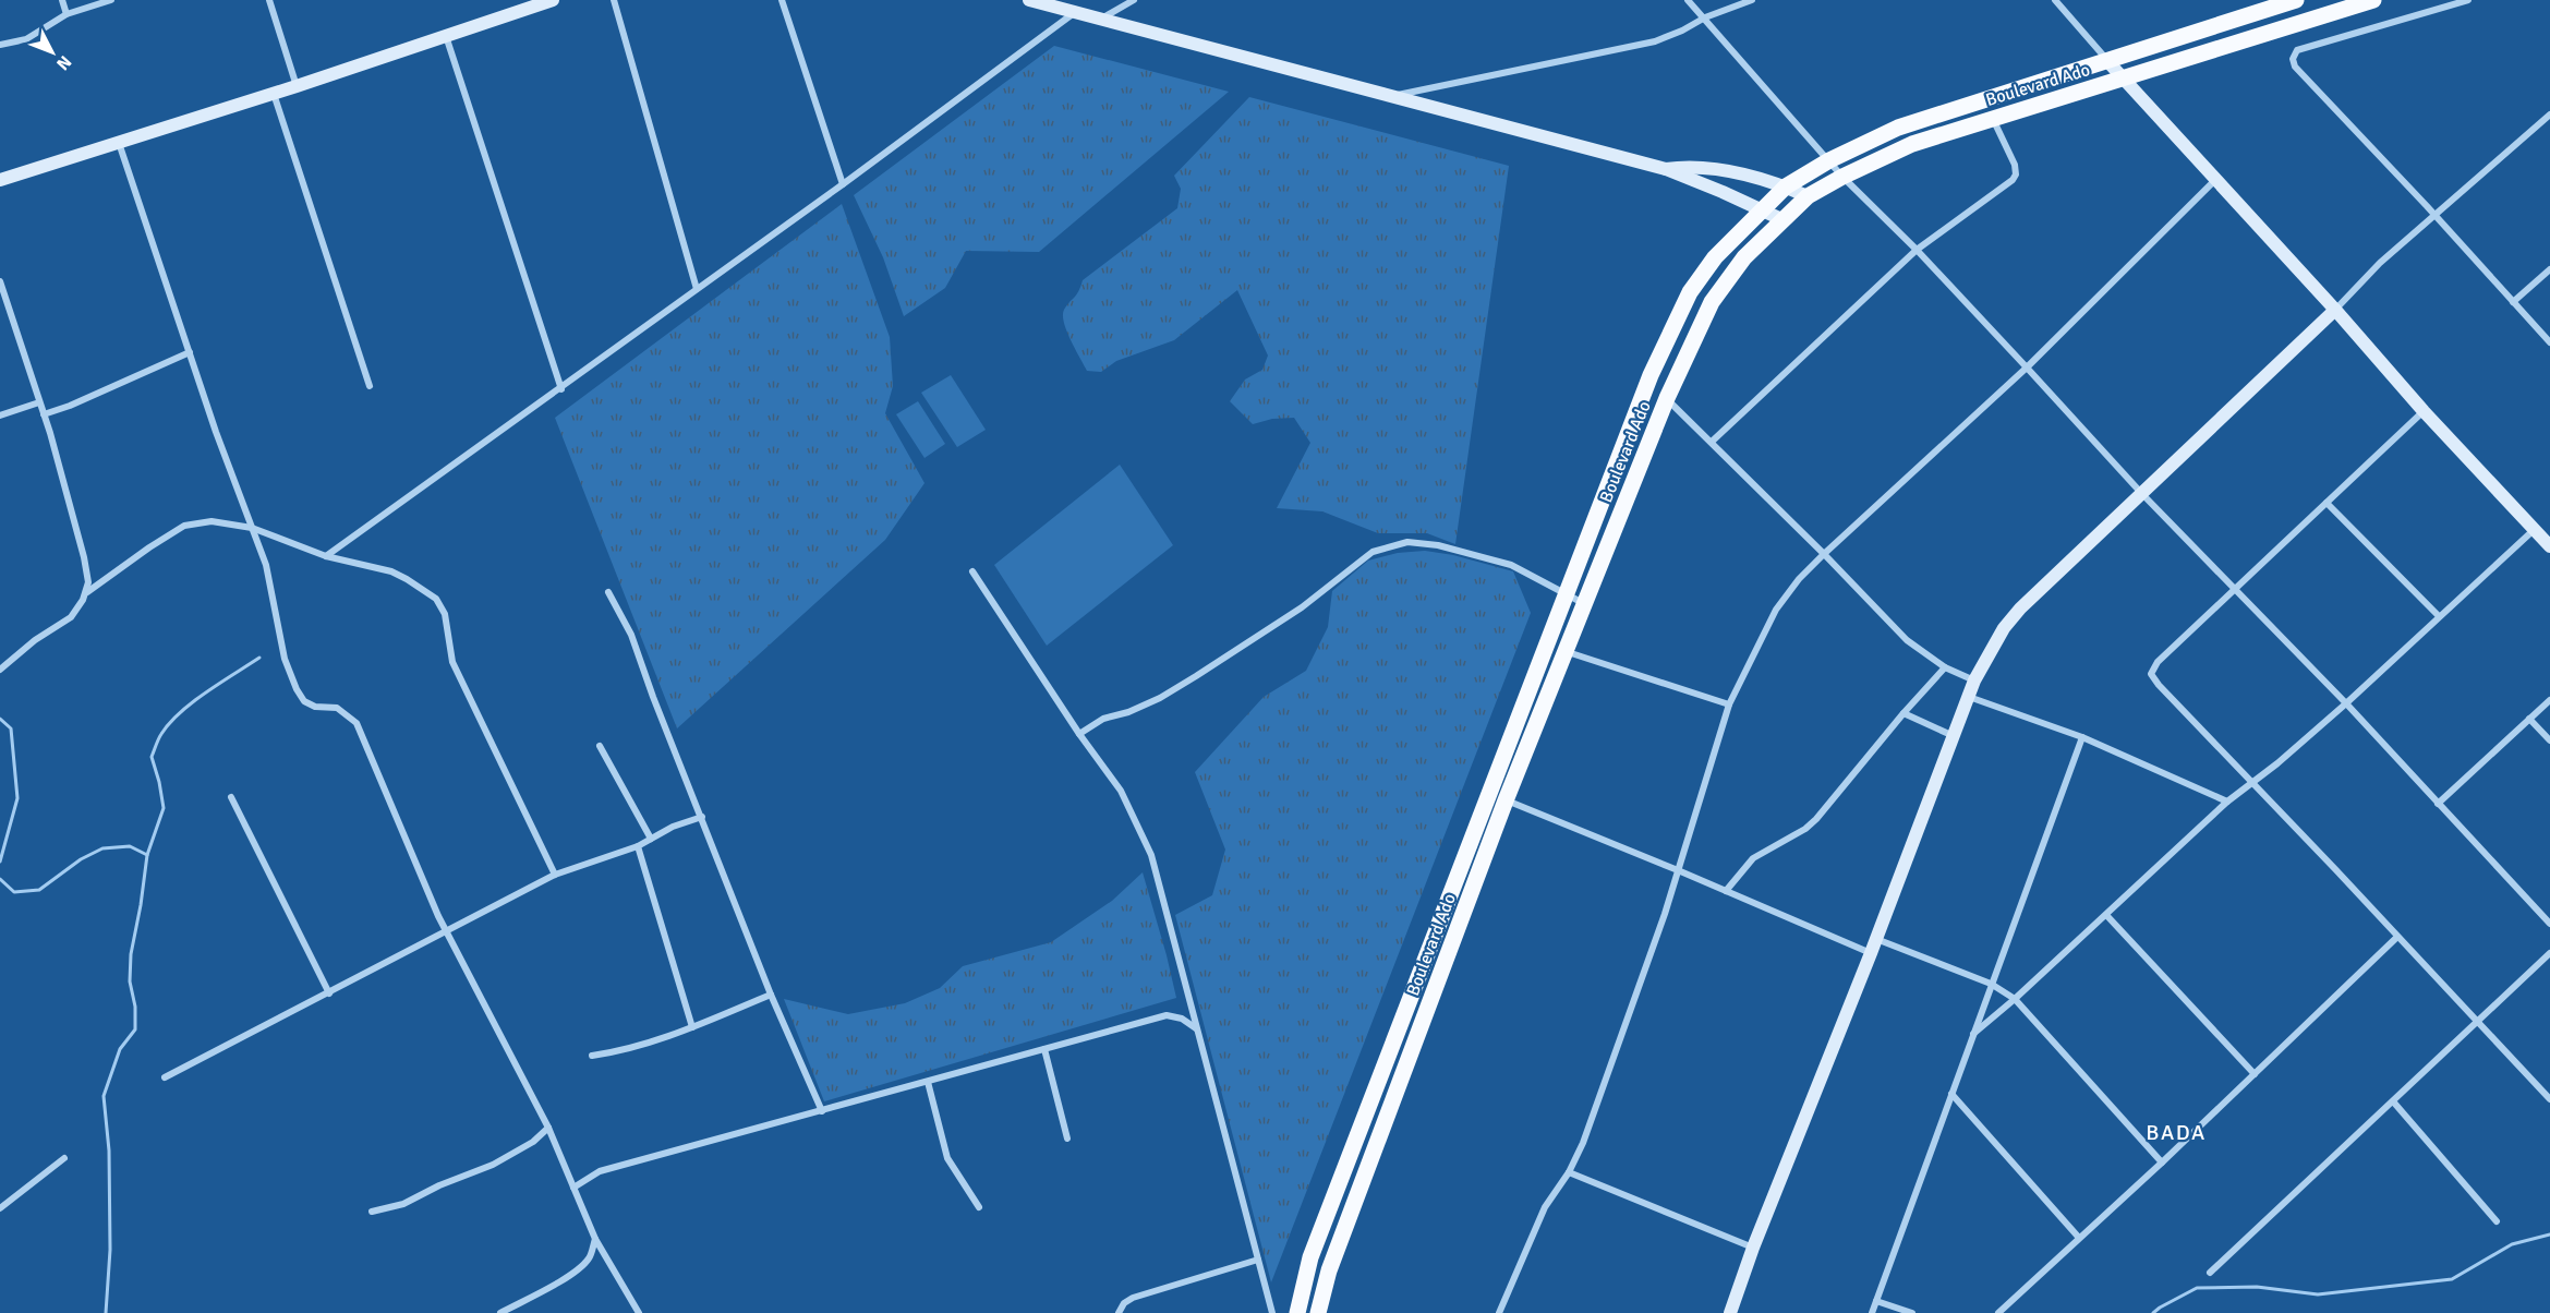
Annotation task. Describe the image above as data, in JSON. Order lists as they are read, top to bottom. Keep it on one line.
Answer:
{"streets":{"main road":["Boulevard Ado"]},"districts":["BADA"],"north":"bottom right"}
